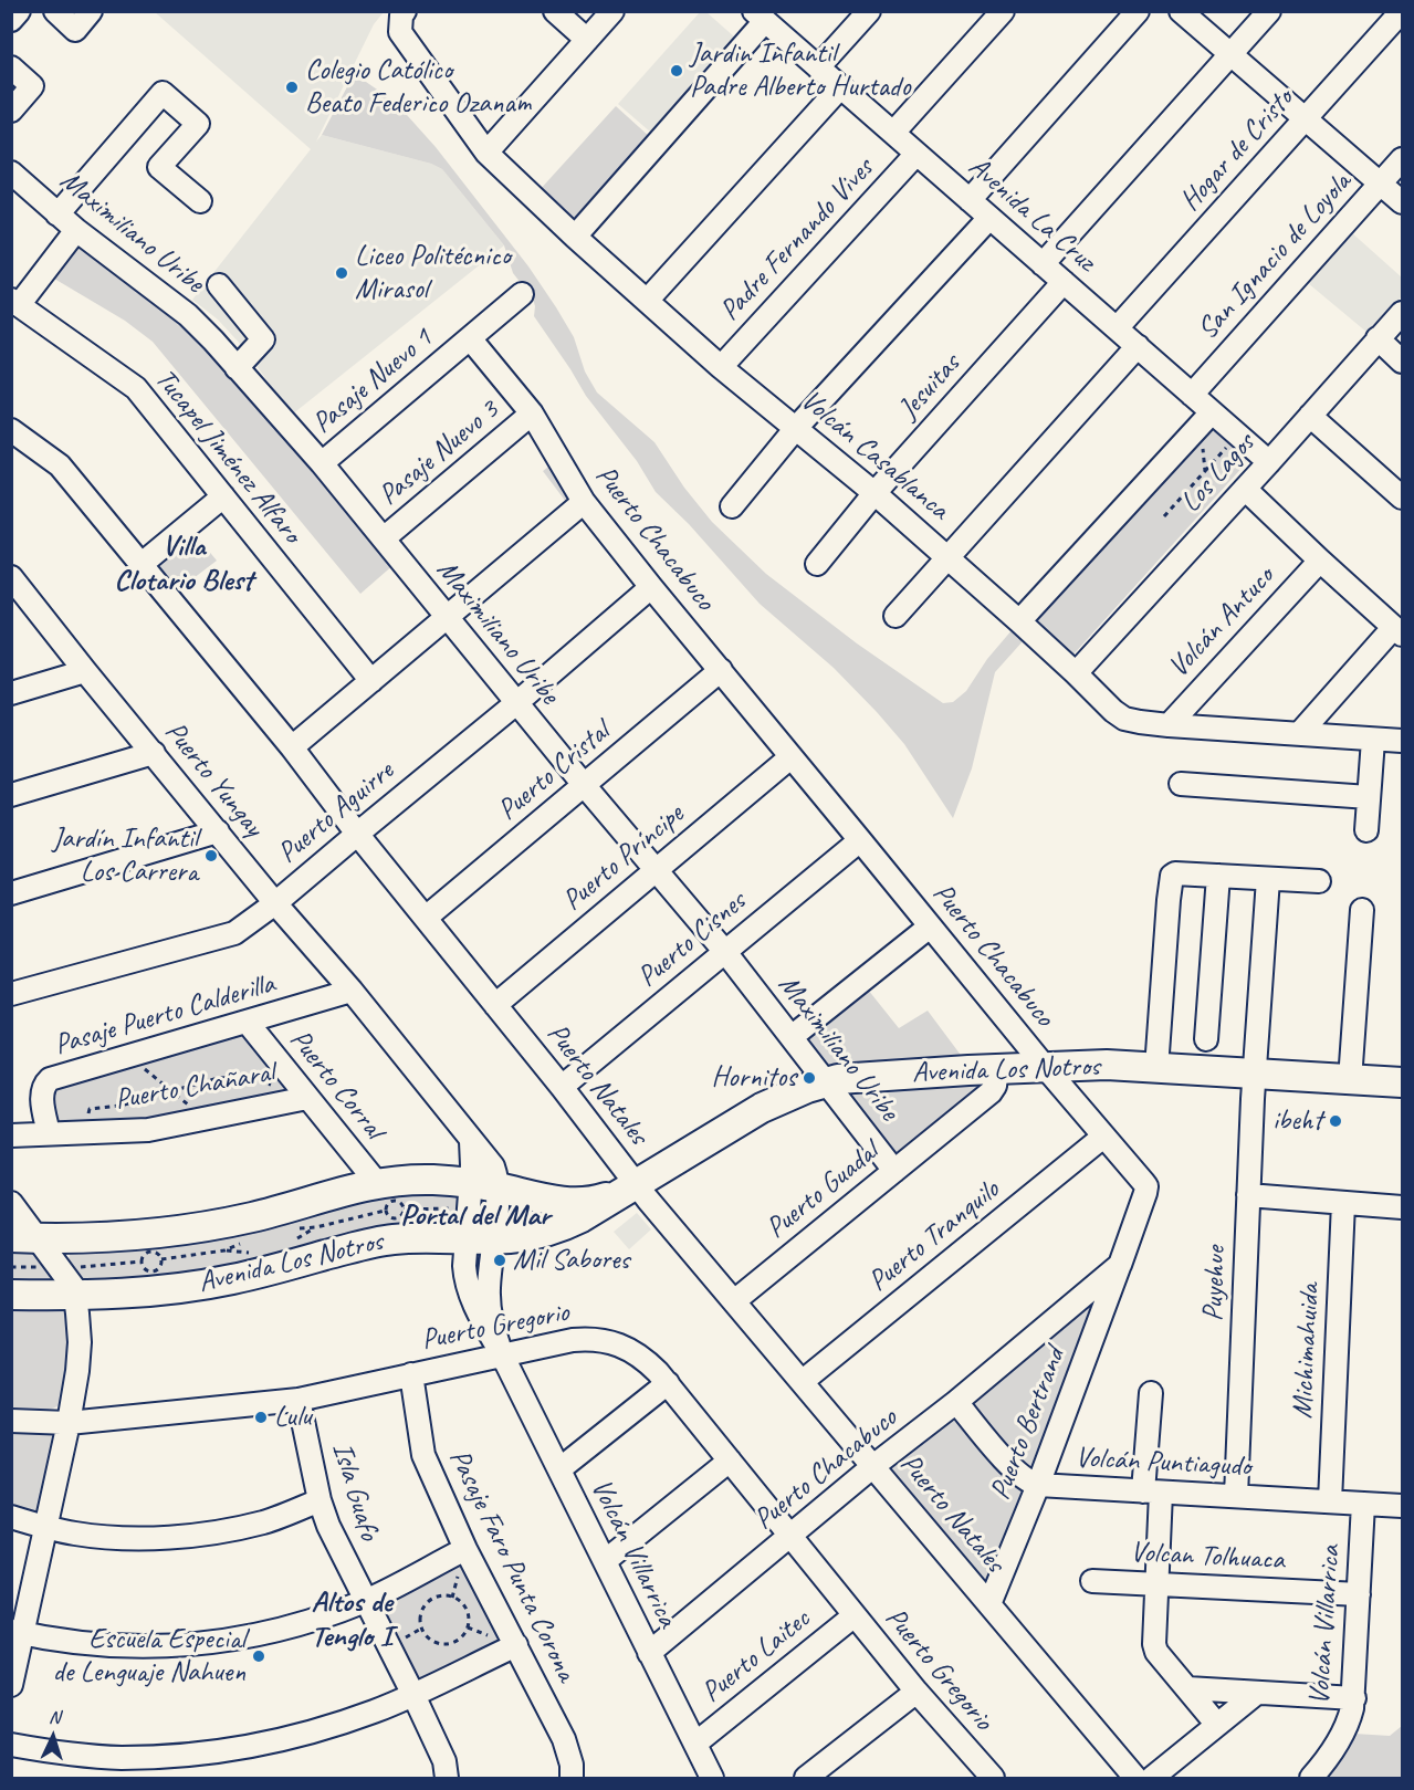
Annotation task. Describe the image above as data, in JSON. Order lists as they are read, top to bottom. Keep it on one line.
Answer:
{"streets":{"main road":["Avenida Los Notros"],"street":["Hogar de Cristo","Avenida La Cruz","Maximiliano Uribe","Padre Fernando Vives","San Ignacio de Loyola","Pasaje Nuevo 1","Jesuitas","Pasaje Nuevo 3","Volcán Casablanca","Tucapel Jiménez Alfaro","Los Lagos","Puerto Chacabuco","Volcán Antuco","Puerto Cristal","Puerto Yungay","Puerto Aguirre","Puerto Príncipe","Puerto Cisnes","Pasaje Puerto Calderilla","Puerto Corral","Puerto Natales","Puerto Chañaral","Puerto Guadal","Puerto Tranquilo","Puyehue","Puerto Gregorio","Michimahuida","Puerto Bertrand","Volcán Puntiagudo","Isla Guafo","Volcán Villarrica","Volcan Tolhuaca","Pasaje Faro Punta Corona","Puerto Laitec"]},"crossings":[["Hogar de Cristo","Avenida La Cruz"],["Avenida La Cruz","Padre Fernando Vives"],["Avenida La Cruz","San Ignacio de Loyola"],["Avenida La Cruz","Jesuitas"],["Avenida La Cruz","Los Lagos"],["Maximiliano Uribe","Pasaje Nuevo 1"],["Maximiliano Uribe","Pasaje Nuevo 3"],["Maximiliano Uribe","Puerto Cristal"],["Maximiliano Uribe","Puerto Aguirre"],["Maximiliano Uribe","Puerto Príncipe"],["Maximiliano Uribe","Puerto Cisnes"],["Maximiliano Uribe","Avenida Los Notros"],["Maximiliano Uribe","Puerto Guadal"],["Padre Fernando Vives","Volcán Casablanca"],["Pasaje Nuevo 1","Puerto Chacabuco"],["Jesuitas","Volcán Casablanca"],["Pasaje Nuevo 3","Puerto Chacabuco"],["Volcán Casablanca","Los Lagos"],["Volcán Casablanca","Volcán Antuco"],["Puerto Chacabuco","Puerto Cristal"],["Puerto Chacabuco","Puerto Aguirre"],["Puerto Chacabuco","Puerto Príncipe"],["Puerto Chacabuco","Puerto Cisnes"],["Puerto Chacabuco","Avenida Los Notros"],["Puerto Chacabuco","Puerto Natales"],["Puerto Chacabuco","Puerto Tranquilo"],["Puerto Chacabuco","Puerto Gregorio"],["Puerto Chacabuco","Puerto Bertrand"],["Puerto Chacabuco","Volcán Puntiagudo"],["Puerto Chacabuco","Volcán Villarrica"],["Puerto Cristal","Puerto Natales"],["Puerto Yungay","Puerto Aguirre"],["Puerto Yungay","Pasaje Puerto Calderilla"],["Puerto Yungay","Avenida Los Notros"],["Puerto Yungay","Volcán Villarrica"],["Puerto Aguirre","Puerto Natales"],["Puerto Príncipe","Puerto Natales"],["Puerto Cisnes","Puerto Natales"],["Pasaje Puerto Calderilla","Puerto Corral"],["Pasaje Puerto Calderilla","Puerto Chañaral"],["Avenida Los Notros","Puerto Corral"],["Avenida Los Notros","Puerto Natales"],["Avenida Los Notros","Puerto Guadal"],["Avenida Los Notros","Puyehue"],["Avenida Los Notros","Volcán Villarrica"],["Puerto Corral","Puerto Chañaral"],["Puerto Natales","Puerto Guadal"],["Puerto Natales","Puerto Tranquilo"],["Puerto Natales","Puerto Bertrand"],["Puyehue","Volcán Puntiagudo"],["Puerto Gregorio","Isla Guafo"],["Puerto Gregorio","Volcán Villarrica"],["Puerto Gregorio","Pasaje Faro Punta Corona"],["Puerto Gregorio","Puerto Laitec"],["Michimahuida","Volcán Puntiagudo"],["Puerto Bertrand","Volcán Puntiagudo"],["Volcán Puntiagudo","Volcán Villarrica"],["Volcán Villarrica","Volcan Tolhuaca"],["Volcán Villarrica","Puerto Laitec"]],"districts":["Villa Clotario Blest","Portal del Mar","Altos de Tenglo I"],"places":["Jardin Infantil Padre Alberto Hurtado","Colegio Católico Beato Federico Ozanam","Liceo Politécnico Mirasol","Jardín Infantil Los Carrera","Hornitos","ibeht","Mil Sabores","Lulu","Escuela Especial de Lenguaje Nahuen"],"north":"top"}
